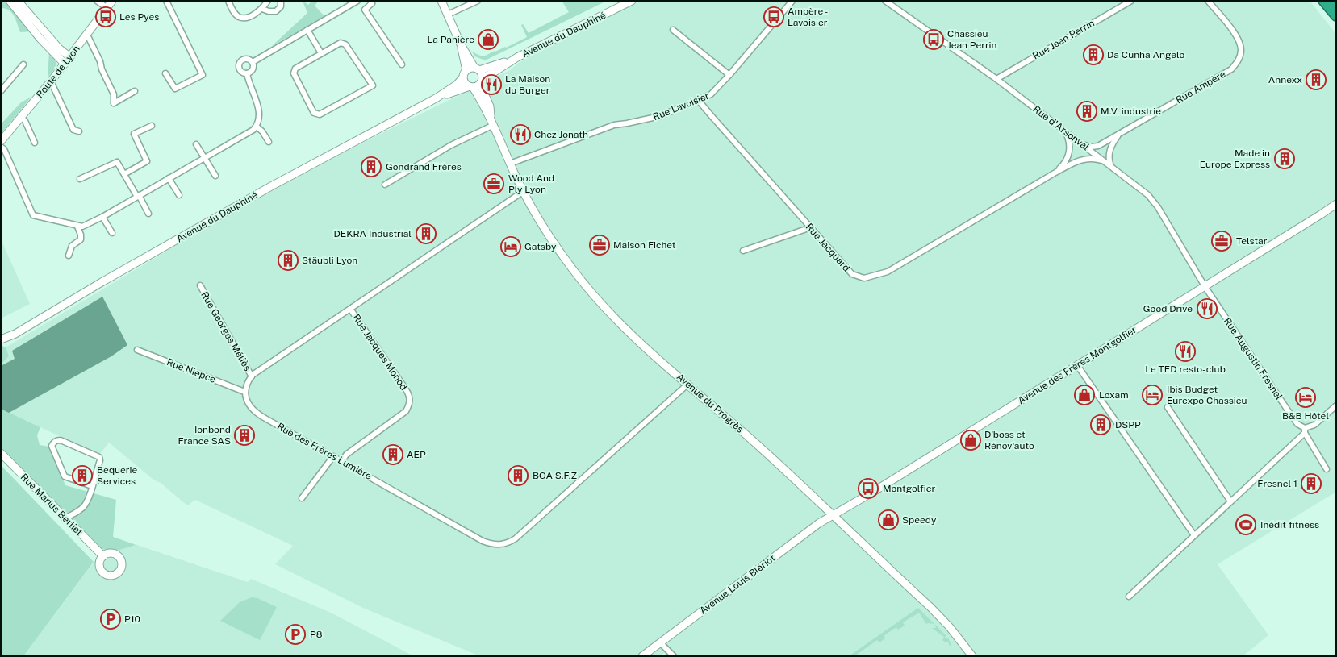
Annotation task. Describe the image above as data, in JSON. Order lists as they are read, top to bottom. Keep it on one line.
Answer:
{"streets":{"street":["Avenue du Dauphiné","Rue Jean Perrin","Route de Lyon","Rue Ampère","Rue Lavoisier","Rue d'Arsonval","Rue Jacquard","Rue Georges Méliès","Rue Jacques Monod","Rue Augustin Fresnel","Avenue des Frères Montgolfier","Rue Niepce","Avenue du Progrès","Rue des Frères Lumière","Rue Marius Berliet","Avenue Louis Blériot"]},"crossings":[["Avenue du Dauphiné","Avenue du Progrès"],["Rue Jean Perrin","Rue d'Arsonval"],["Rue Ampère","Rue d'Arsonval"],["Rue Lavoisier","Rue Jacquard"],["Rue Lavoisier","Avenue du Progrès"],["Rue d'Arsonval","Rue Jacquard"],["Rue d'Arsonval","Rue Augustin Fresnel"],["Rue d'Arsonval","Avenue des Frères Montgolfier"],["Rue Jacques Monod","Rue des Frères Lumière"],["Rue Augustin Fresnel","Avenue des Frères Montgolfier"],["Avenue des Frères Montgolfier","Avenue du Progrès"],["Avenue des Frères Montgolfier","Avenue Louis Blériot"],["Rue Niepce","Rue des Frères Lumière"],["Avenue du Progrès","Rue des Frères Lumière"],["Avenue du Progrès","Avenue Louis Blériot"]],"places":{"bus stop":["Les Pyes","Ampère - Lavoisier","Chassieu Jean Perrin","Montgolfier"],"shop":["La Panière","Loxam","D'boss et Rénov'auto","Speedy"],"building":["Da Cunha Angelo","Annexx","M.V. industrie","Made in Europe Express","Gondrand Frères","DEKRA Industrial","Stäubli Lyon","DSPP","Ionbond France SAS","AEP","Bequerie Services","BOA S.F.Z","Fresnel 1"],"restaurant":["La Maison du Burger","Chez Jonath","Good Drive","Le TED resto-club"],"office":["Wood And Ply Lyon","Telstar","Maison Fichet"],"hotel":["Gatsby","Ibis Budget Eurexpo Chassieu","B&B Hôtel"],"sports":["Inédit fitness"],"parking":["P10","P8"]}}
